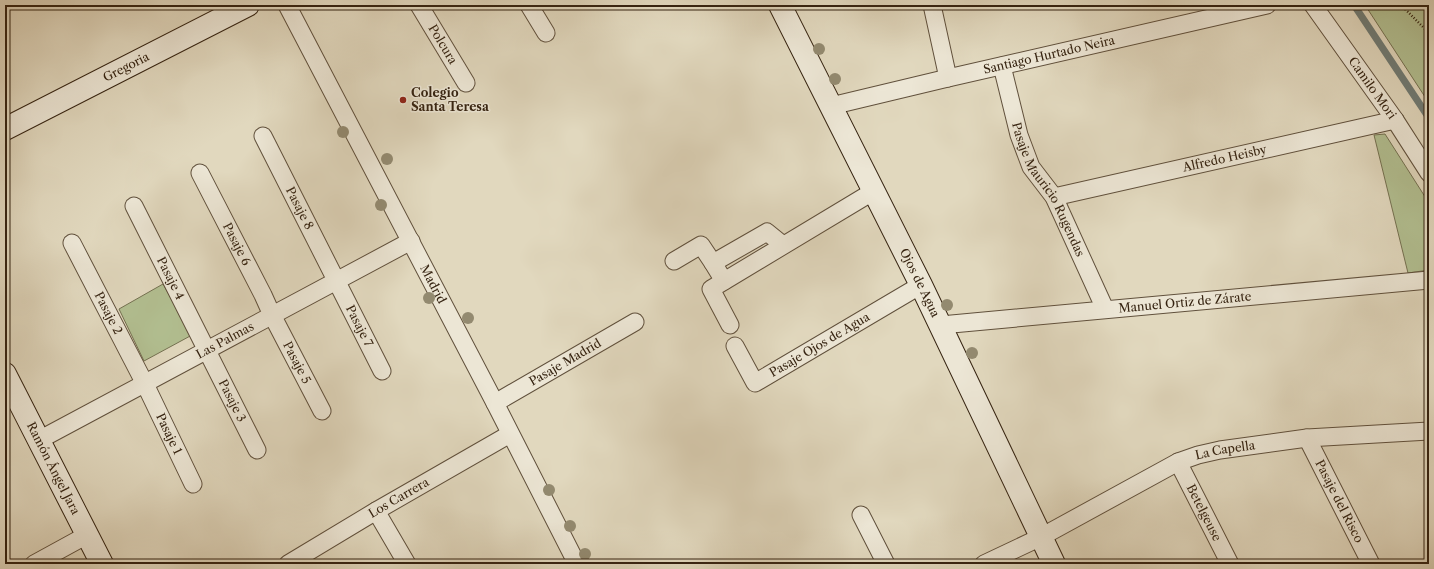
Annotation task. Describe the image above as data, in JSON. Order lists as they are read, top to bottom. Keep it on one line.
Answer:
{"streets":{"street":["Polcura","Santiago Hurtado Neira","Gregoria","Camilo Mori","Alfredo Heisby","Pasaje Mauricio Rugendas","Pasaje 8","Pasaje 6","Pasaje 4","Ojos de Agua","Madrid","Manuel Ortiz de Zárate","Pasaje 2","Pasaje 7","Las Palmas","Pasaje Ojos de Agua","Pasaje 5","Pasaje Madrid","Pasaje 3","Pasaje 1","La Capella","Ramón Ángel Jara","Los Carrera","Pasaje del Risco","Betelgeuse"]},"crossings":[["Santiago Hurtado Neira","Pasaje Mauricio Rugendas"],["Santiago Hurtado Neira","Ojos de Agua"],["Camilo Mori","Alfredo Heisby"],["Alfredo Heisby","Pasaje Mauricio Rugendas"],["Pasaje Mauricio Rugendas","Manuel Ortiz de Zárate"],["Pasaje 8","Pasaje 7"],["Pasaje 8","Las Palmas"],["Pasaje 6","Las Palmas"],["Pasaje 6","Pasaje 5"],["Pasaje 4","Las Palmas"],["Pasaje 4","Pasaje 3"],["Ojos de Agua","Manuel Ortiz de Zárate"],["Ojos de Agua","Pasaje Ojos de Agua"],["Ojos de Agua","La Capella"],["Madrid","Las Palmas"],["Madrid","Pasaje Madrid"],["Madrid","Los Carrera"],["Pasaje 2","Las Palmas"],["Pasaje 2","Pasaje 1"],["Pasaje 7","Las Palmas"],["Las Palmas","Pasaje 5"],["Las Palmas","Pasaje 3"],["Las Palmas","Pasaje 1"],["Las Palmas","Ramón Ángel Jara"],["La Capella","Pasaje del Risco"],["La Capella","Betelgeuse"]],"places":["Colegio Santa Teresa"]}
